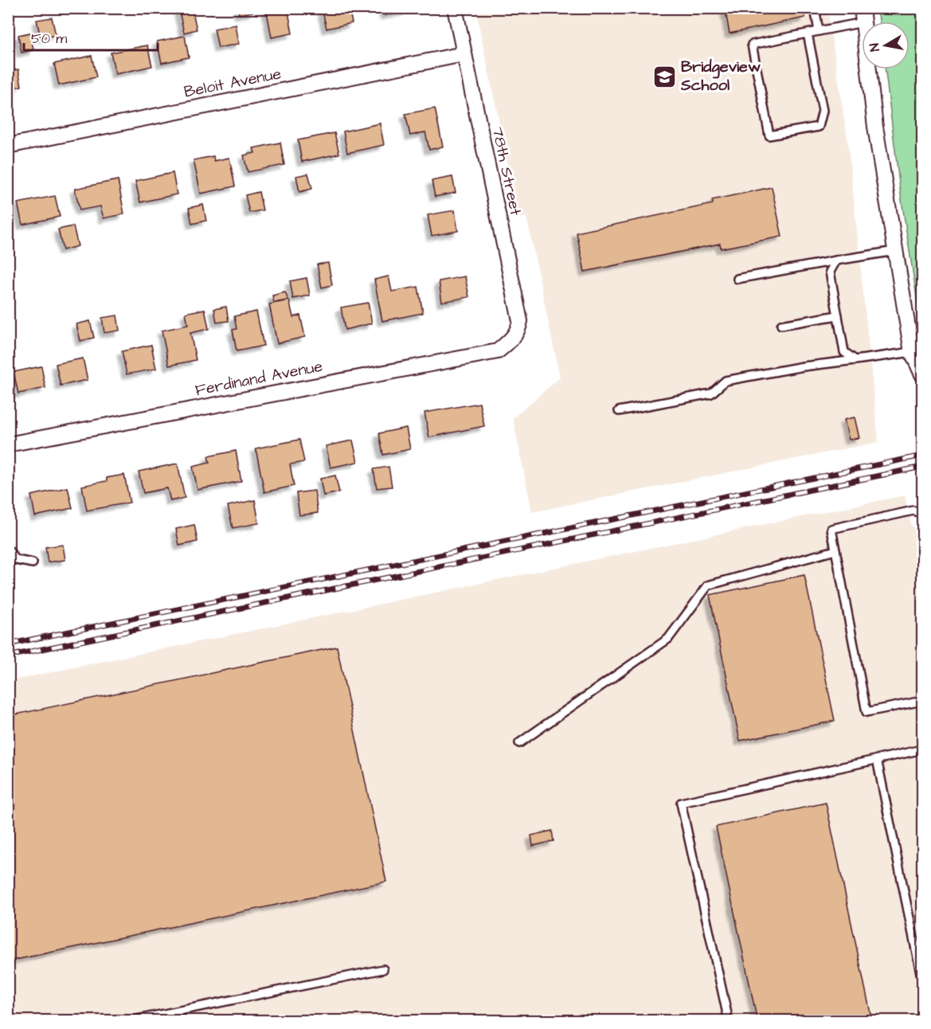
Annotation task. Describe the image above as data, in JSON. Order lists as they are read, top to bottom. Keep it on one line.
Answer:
{"streets":{"street":["Beloit Avenue","78th Street","Ferdinand Avenue"]},"crossings":[["Beloit Avenue","78th Street"],["78th Street","Ferdinand Avenue"]],"places":{"school or university":["Bridgeview School"]},"scale_bar":"50 m","north":"left"}
